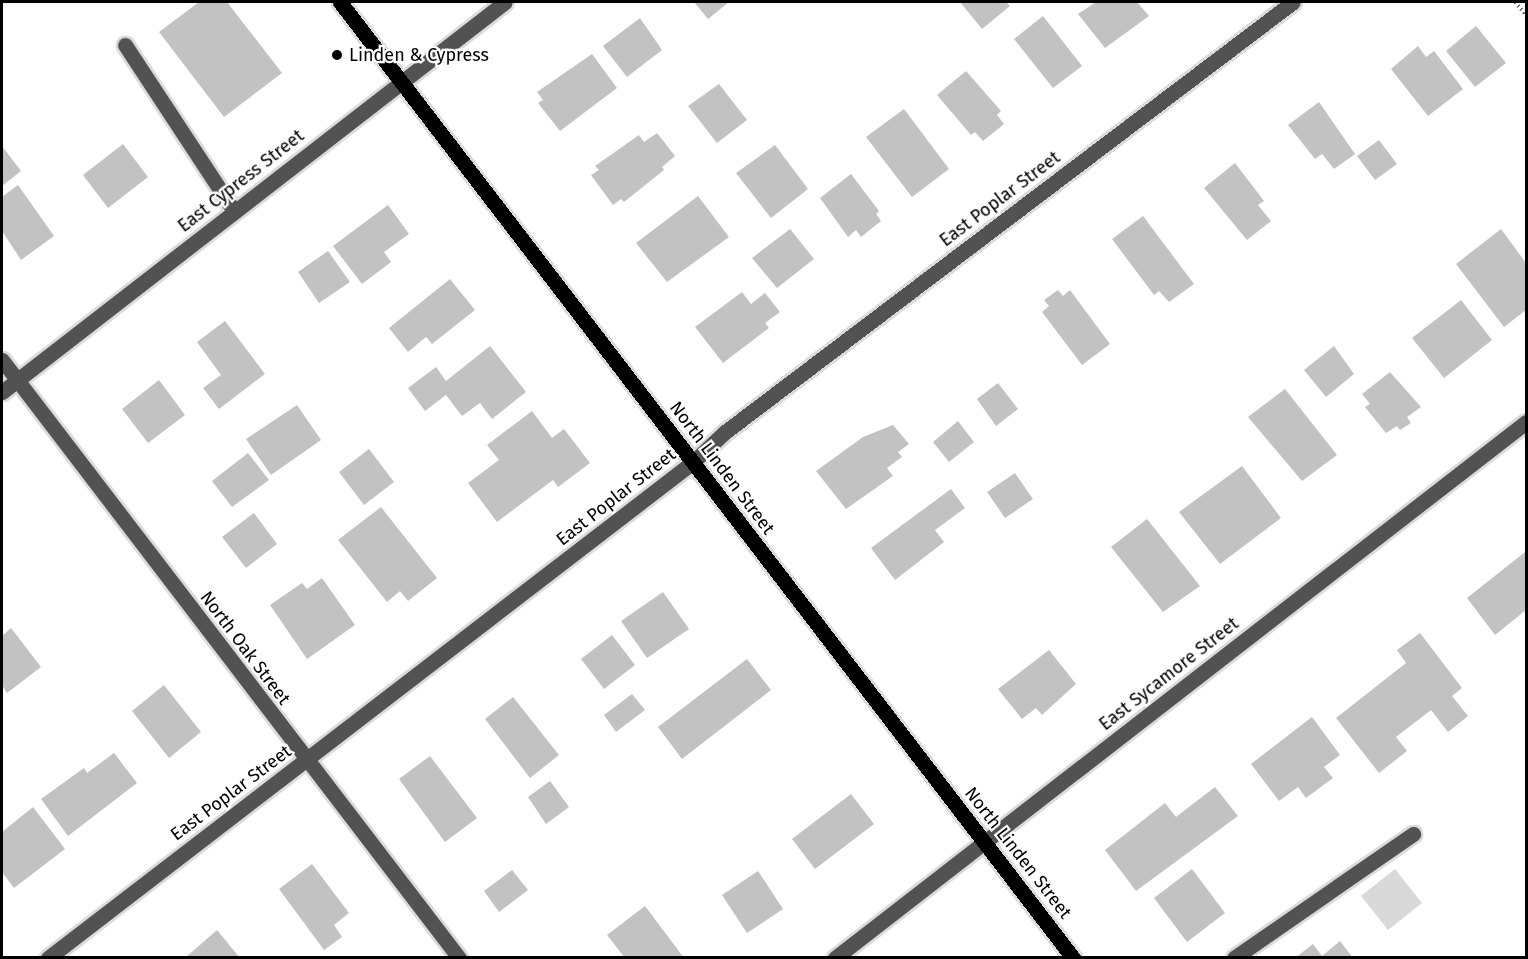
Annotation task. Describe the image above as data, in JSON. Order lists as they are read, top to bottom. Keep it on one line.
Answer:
{"streets":{"main road":["North Linden Street"],"street":["East Cypress Street","East Poplar Street","North Oak Street","East Sycamore Street"]},"crossings":[["East Cypress Street","North Linden Street"],["East Cypress Street","North Oak Street"],["East Poplar Street","North Linden Street"],["East Poplar Street","North Oak Street"],["North Linden Street","East Sycamore Street"]],"places":["Linden & Cypress"]}
